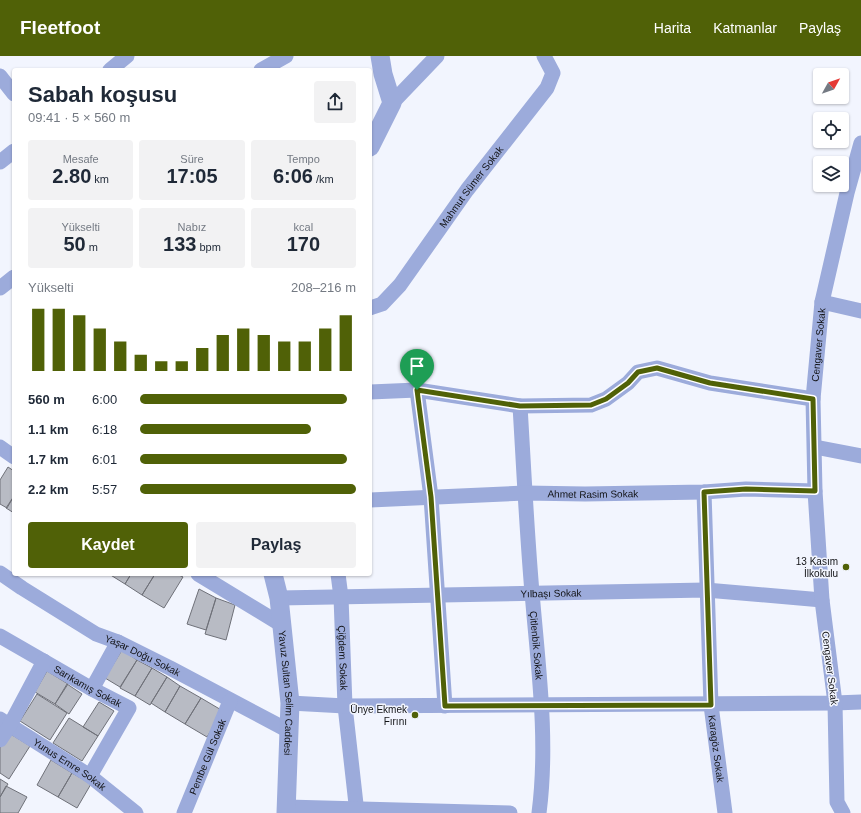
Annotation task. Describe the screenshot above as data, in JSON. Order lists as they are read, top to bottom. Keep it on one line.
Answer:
{"streets":{"street":["Mahmut Sümer Sokak","Cengaver Sokak","Ahmet Rasim Sokak","Yılbaşı Sokak","Çitlenbik Sokak","Yaşar Doğu Sokak","Çiğdem Sokak","Sarıkamış Sokak","Yavuz Sultan Selim Caddesi","Karagöz Sokak","Pembe Gül Sokak","Yunus Emre Sokak"]},"crossings":[["Cengaver Sokak","Ahmet Rasim Sokak"],["Cengaver Sokak","Yılbaşı Sokak"],["Ahmet Rasim Sokak","Çitlenbik Sokak"],["Ahmet Rasim Sokak","Karagöz Sokak"],["Yılbaşı Sokak","Çitlenbik Sokak"],["Yılbaşı Sokak","Çiğdem Sokak"],["Yılbaşı Sokak","Yavuz Sultan Selim Caddesi"],["Yılbaşı Sokak","Karagöz Sokak"],["Yaşar Doğu Sokak","Yavuz Sultan Selim Caddesi"],["Yaşar Doğu Sokak","Pembe Gül Sokak"],["Sarıkamış Sokak","Yunus Emre Sokak"]],"places":["13 Kasım İlkokulu","Ünye Ekmek Fırını"],"north":"top right","page":{"header":"Fleetfoot","nav":["Harita","Katmanlar","Paylaş"],"heading":["Sabah koşusu","09:41 · 5 × 560 m"],"stats":[["Mesafe","2.80 km"],["Süre","17:05"],["Tempo","6:06 /km"],["Yükselti","50 m"],["Nabız","133 bpm"],["kcal","170"]],"chart":["Yükselti","208–216 m"],"list":[{"name":"560 m","note":"6:00"},{"name":"1.1 km","note":"6:18"},{"name":"1.7 km","note":"6:01"},{"name":"2.2 km","note":"5:57"}],"buttons":["Kaydet","Paylaş"]}}
